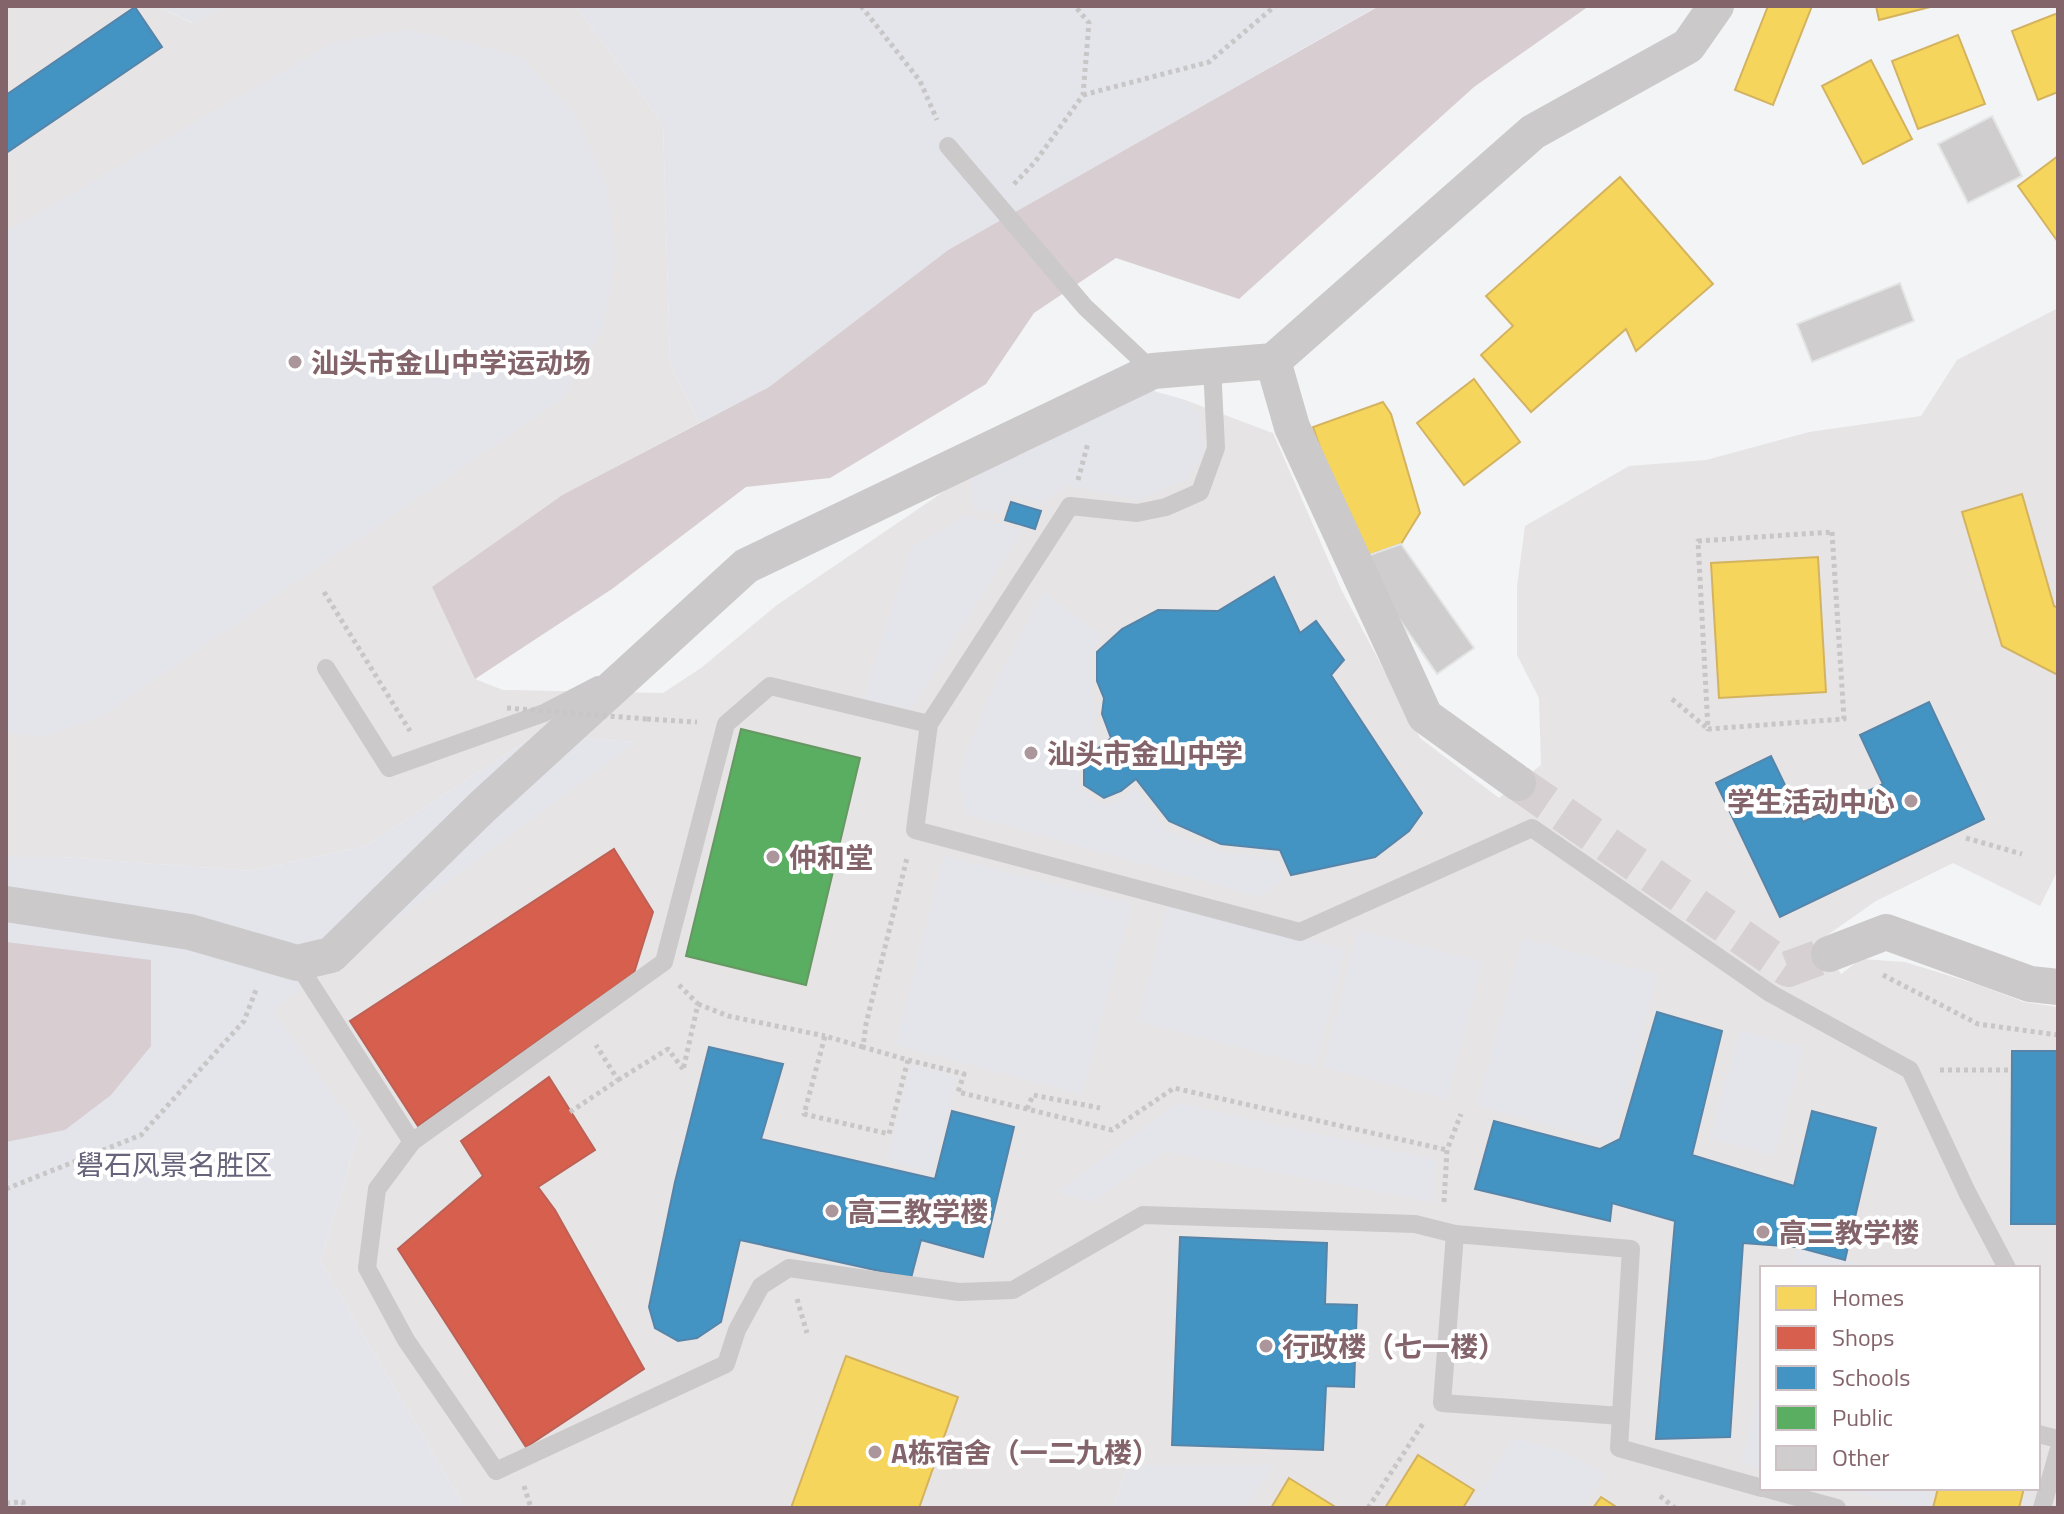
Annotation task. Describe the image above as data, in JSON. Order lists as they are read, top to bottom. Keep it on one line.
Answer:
{"parks":["礐石风景名胜区"],"places":["汕头市金山中学运动场","汕头市金山中学","学生活动中心","仲和堂","高三教学楼","高二教学楼","行政楼（七一楼）","A栋宿舍（一二九楼）"],"legend":["Homes","Shops","Schools","Public","Other"]}
